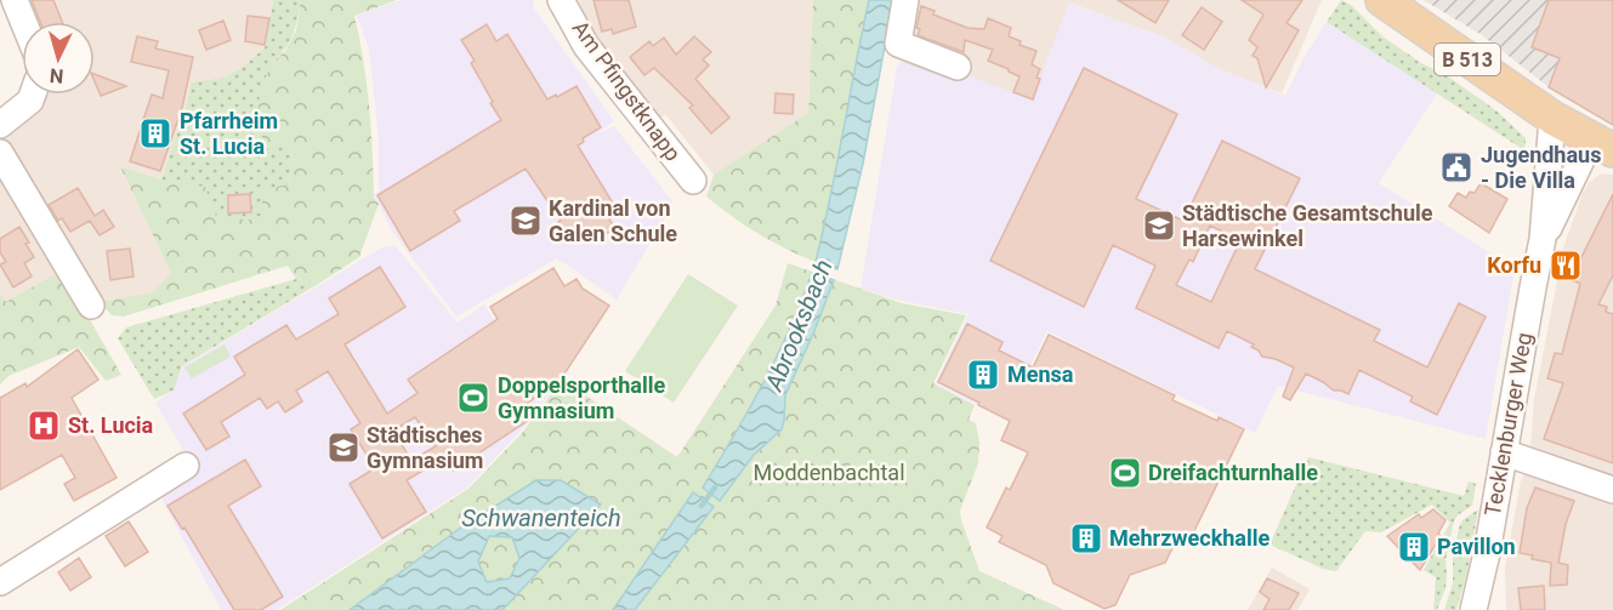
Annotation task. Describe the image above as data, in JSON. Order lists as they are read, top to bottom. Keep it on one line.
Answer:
{"streets":{"main road":["B 513"],"street":["Am Pfingstknapp","Tecklenburger Weg"]},"crossings":[["B 513","Tecklenburger Weg"]],"water":["Abrooksbach","Schwanenteich"],"parks":["Moddenbachtal"],"places":{"building":["Pfarrheim St. Lucia","Mensa","Mehrzweckhalle","Pavillon"],"public building":["Jugendhaus - Die Villa"],"school or university":["Kardinal von Galen Schule","Städtische Gesamtschule Harsewinkel","Städtisches Gymnasium"],"restaurant":["Korfu"],"sports":["Doppelsporthalle Gymnasium","Dreifachturnhalle"],"hospital":["St. Lucia"]},"north":"bottom"}
